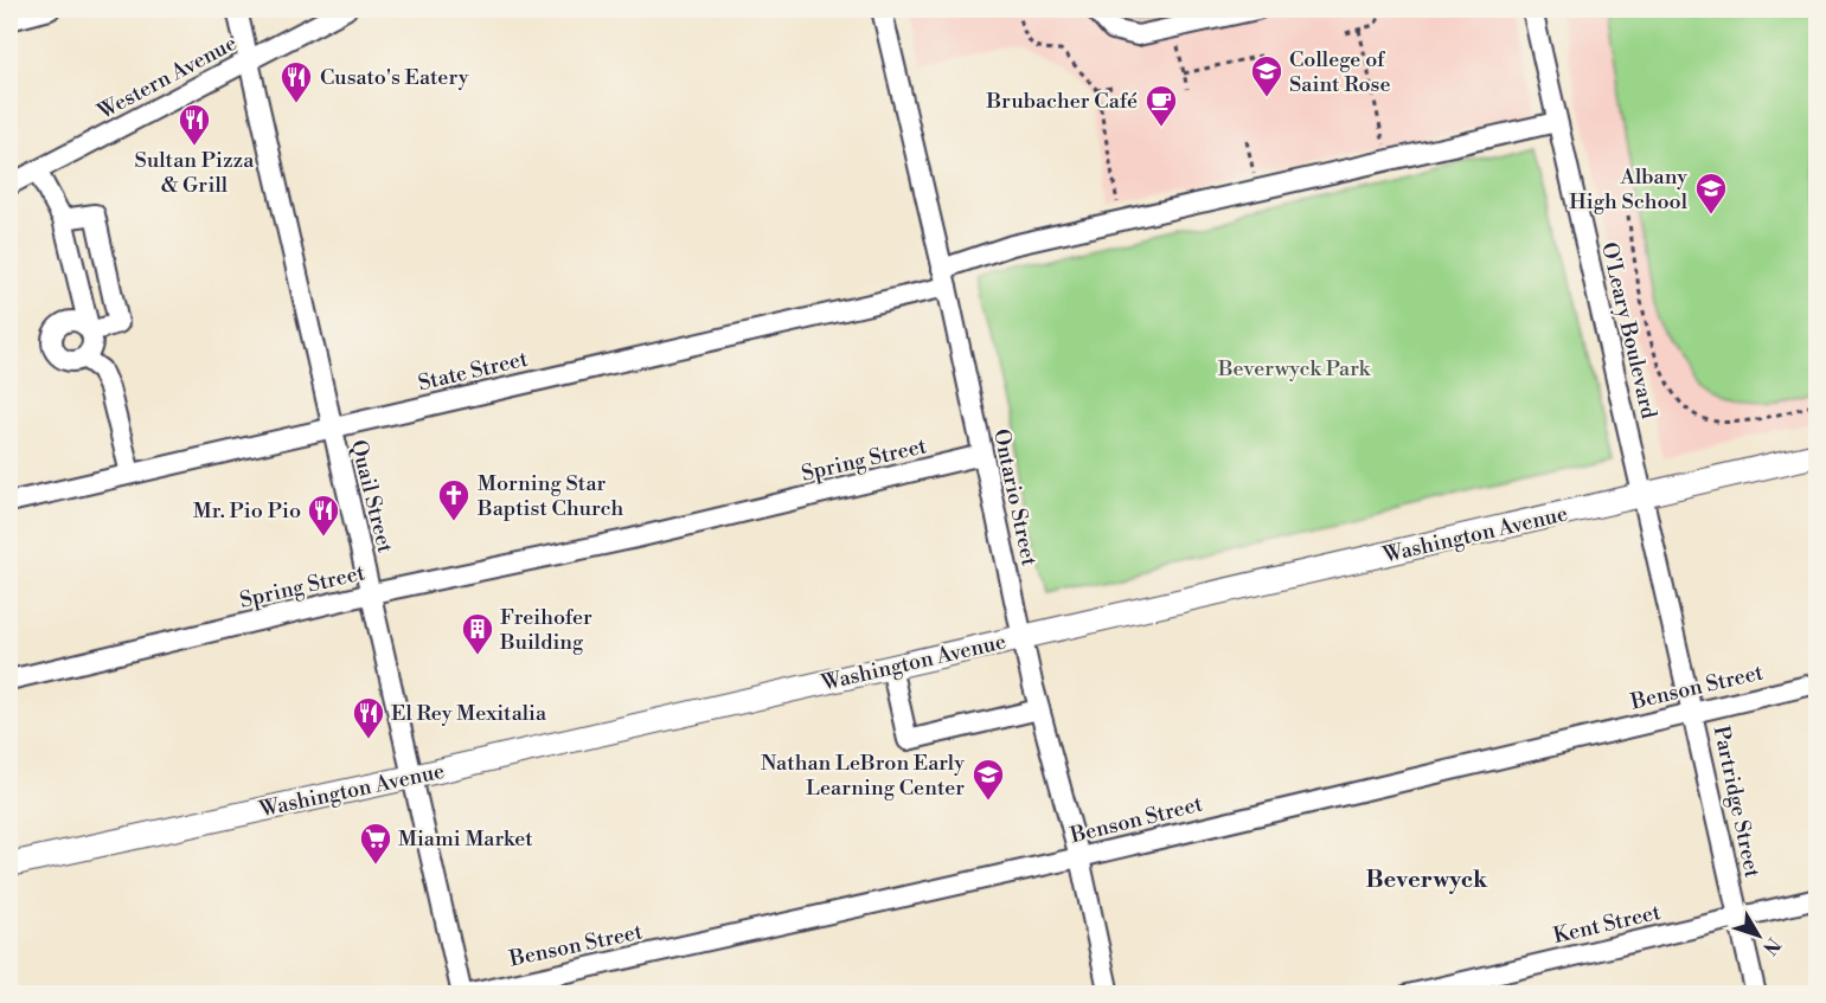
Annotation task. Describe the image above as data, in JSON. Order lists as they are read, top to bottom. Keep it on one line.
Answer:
{"streets":{"main road":["Washington Avenue"],"street":["Western Avenue","O'Leary Boulevard","State Street","Spring Street","Quail Street","Ontario Street","Benson Street","Partridge Street","Kent Street"]},"crossings":[["Western Avenue","Quail Street"],["O'Leary Boulevard","State Street"],["O'Leary Boulevard","Washington Avenue"],["O'Leary Boulevard","Partridge Street"],["State Street","Quail Street"],["State Street","Ontario Street"],["Spring Street","Quail Street"],["Spring Street","Ontario Street"],["Quail Street","Washington Avenue"],["Quail Street","Benson Street"],["Ontario Street","Washington Avenue"],["Ontario Street","Benson Street"],["Washington Avenue","Partridge Street"],["Benson Street","Partridge Street"],["Partridge Street","Kent Street"]],"districts":["Beverwyck"],"parks":["Beverwyck Park"],"places":{"school or university":["College of Saint Rose","Albany High School","Nathan LeBron Early Learning Center"],"restaurant":["Cusato's Eatery","Sultan Pizza & Grill","Mr. Pio Pio","El Rey Mexitalia"],"cafe":["Brubacher Café"],"church":["Morning Star Baptist Church"],"building":["Freihofer Building"],"supermarket":["Miami Market"]},"north":"bottom right"}
